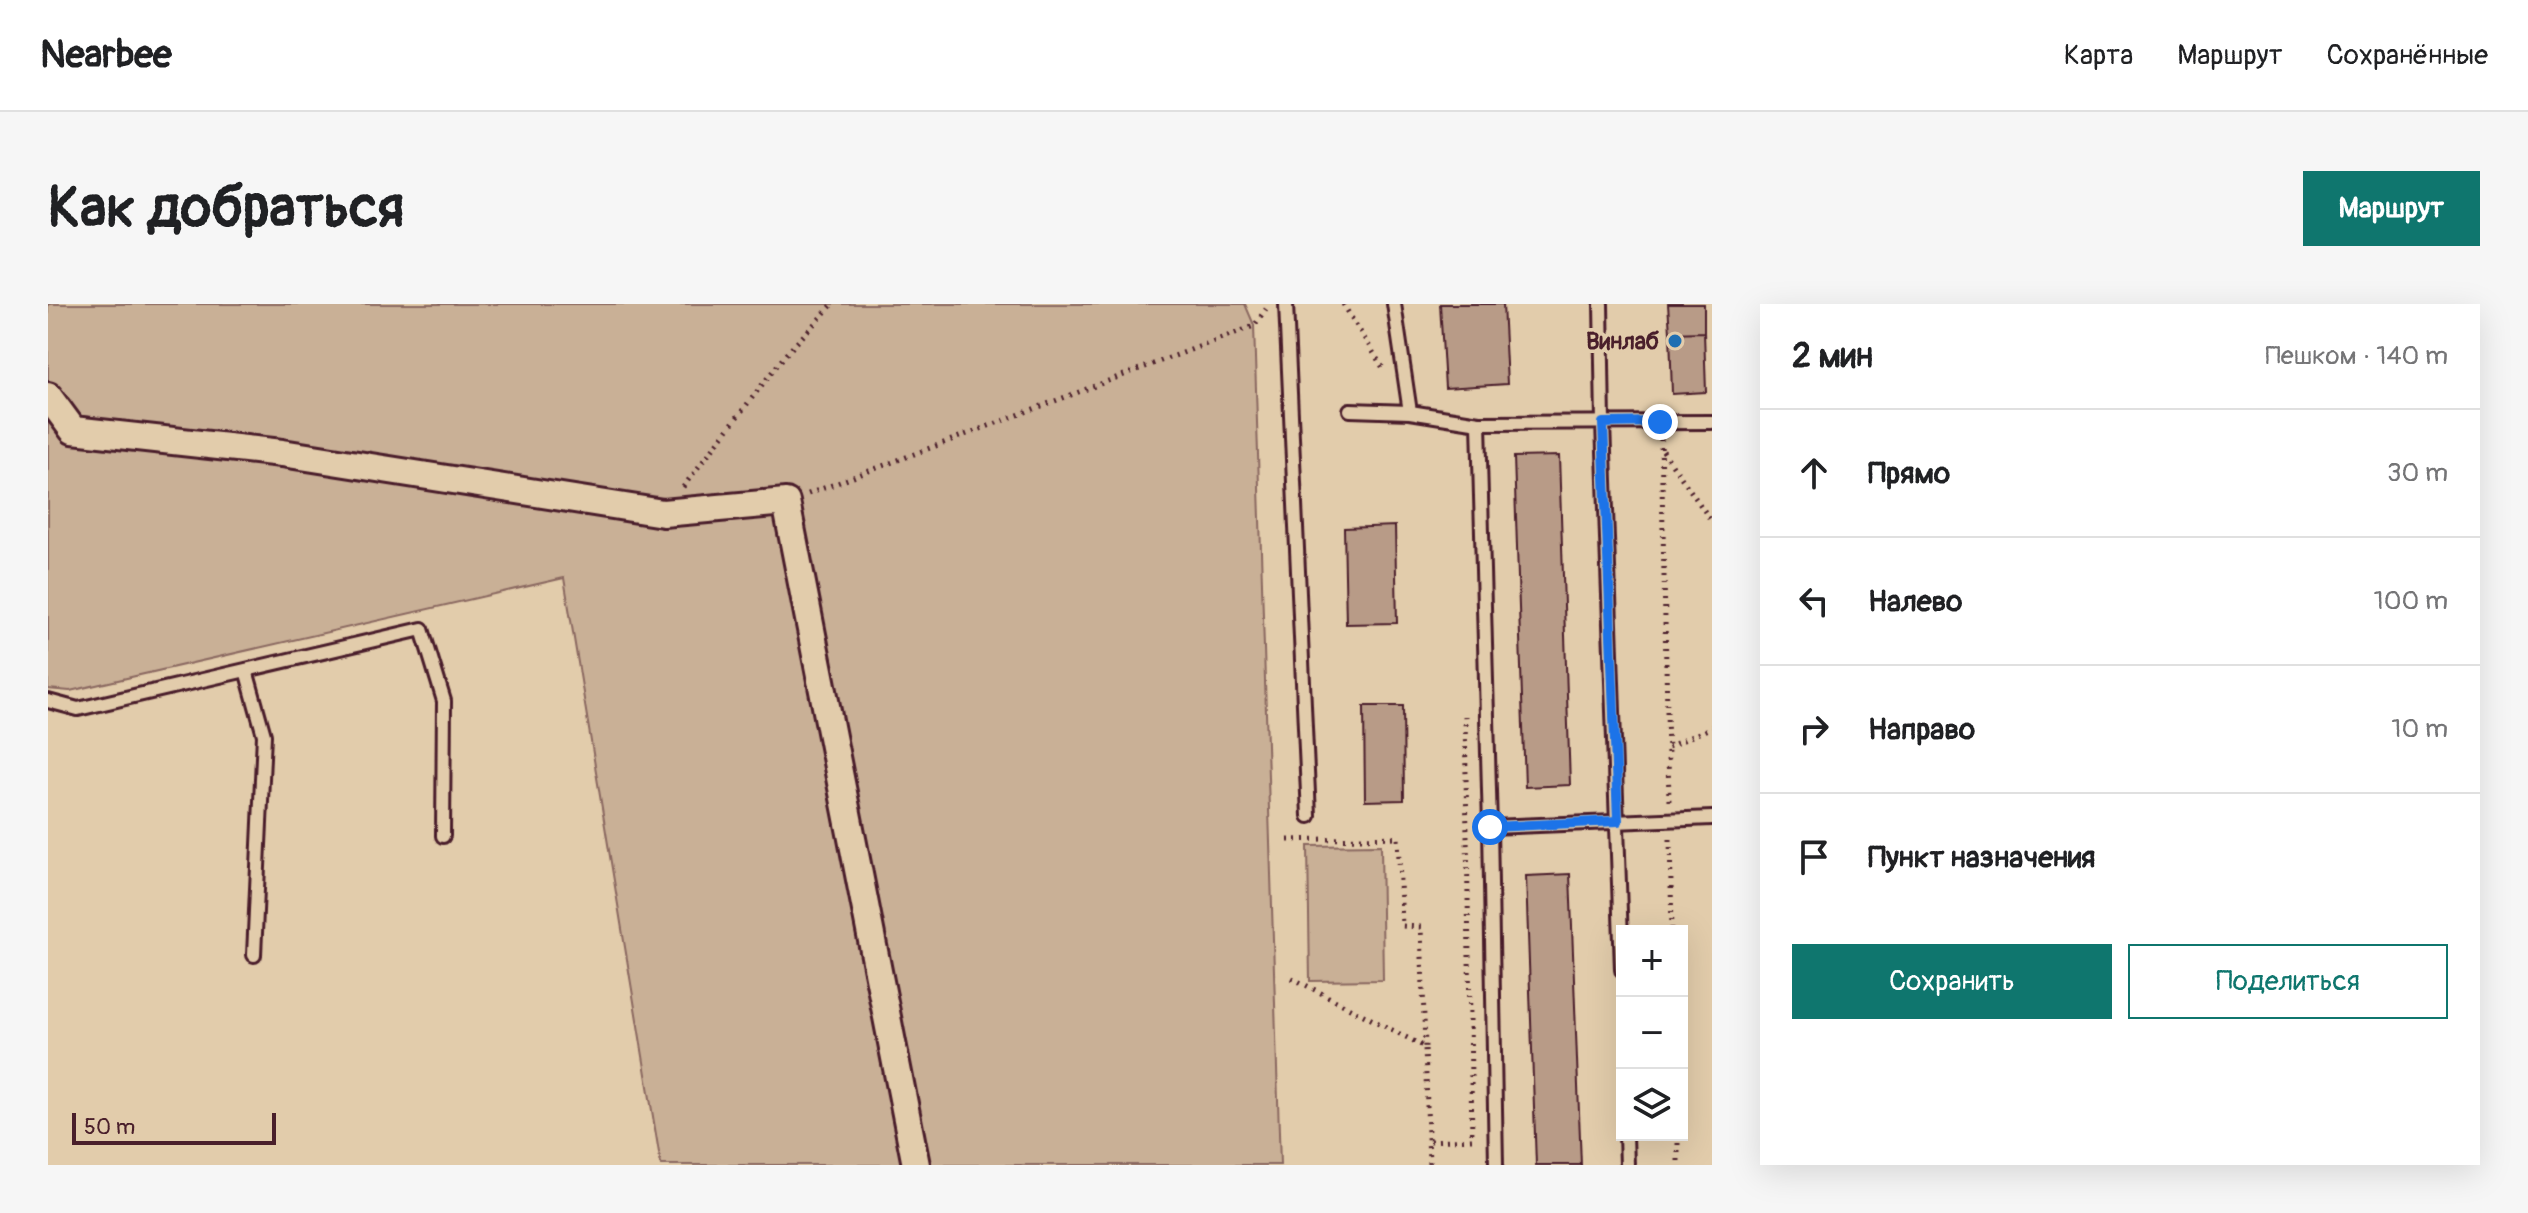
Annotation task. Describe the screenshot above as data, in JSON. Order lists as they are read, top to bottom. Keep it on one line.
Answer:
{"places":["Винлаб"],"scale_bar":"50 m","page":{"header":"Nearbee","nav":["Карта","Маршрут","Сохранённые"],"buttons":["Маршрут",["Сохранить","Поделиться"]],"title":"Как добраться","heading":["2 мин","Пешком · 140 m"],"list":[["Прямо","30 m"],["Налево","100 m"],["Направо","10 m"],"Пункт назначения"],"map_buttons":["+","−"],"scale":"50 m"}}
